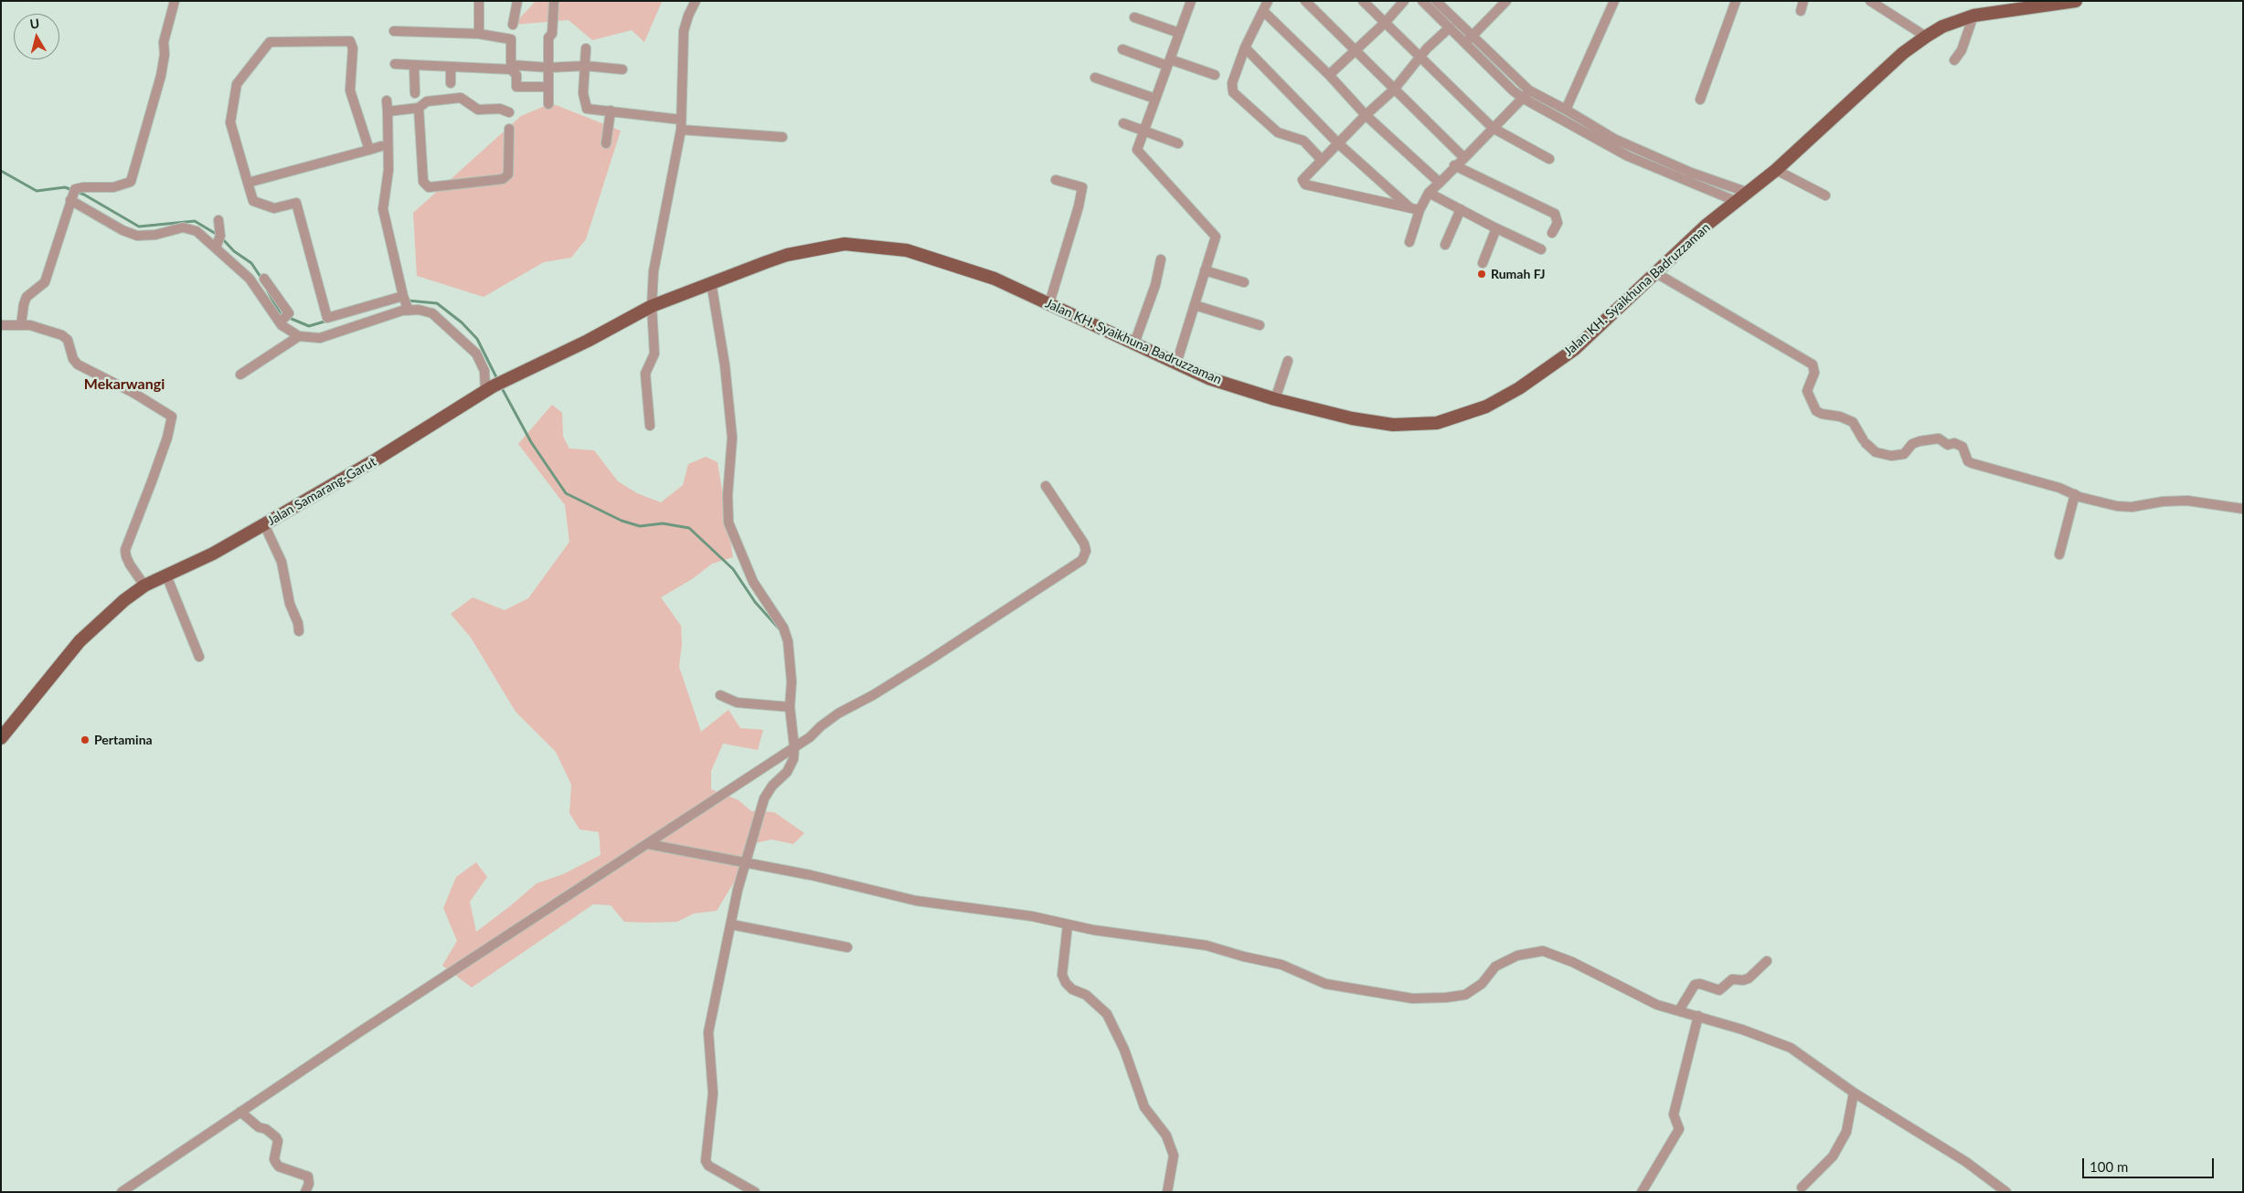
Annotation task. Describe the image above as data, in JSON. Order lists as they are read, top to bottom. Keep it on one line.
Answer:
{"streets":{"main road":["Jalan KH. Syaikhuna Badruzzaman","Jalan Samarang-Garut"]},"crossings":[["Jalan KH. Syaikhuna Badruzzaman","Jalan Samarang-Garut"]],"districts":["Mekarwangi"],"places":["Rumah FJ","Pertamina"],"scale_bar":"100 m","north":"top"}
